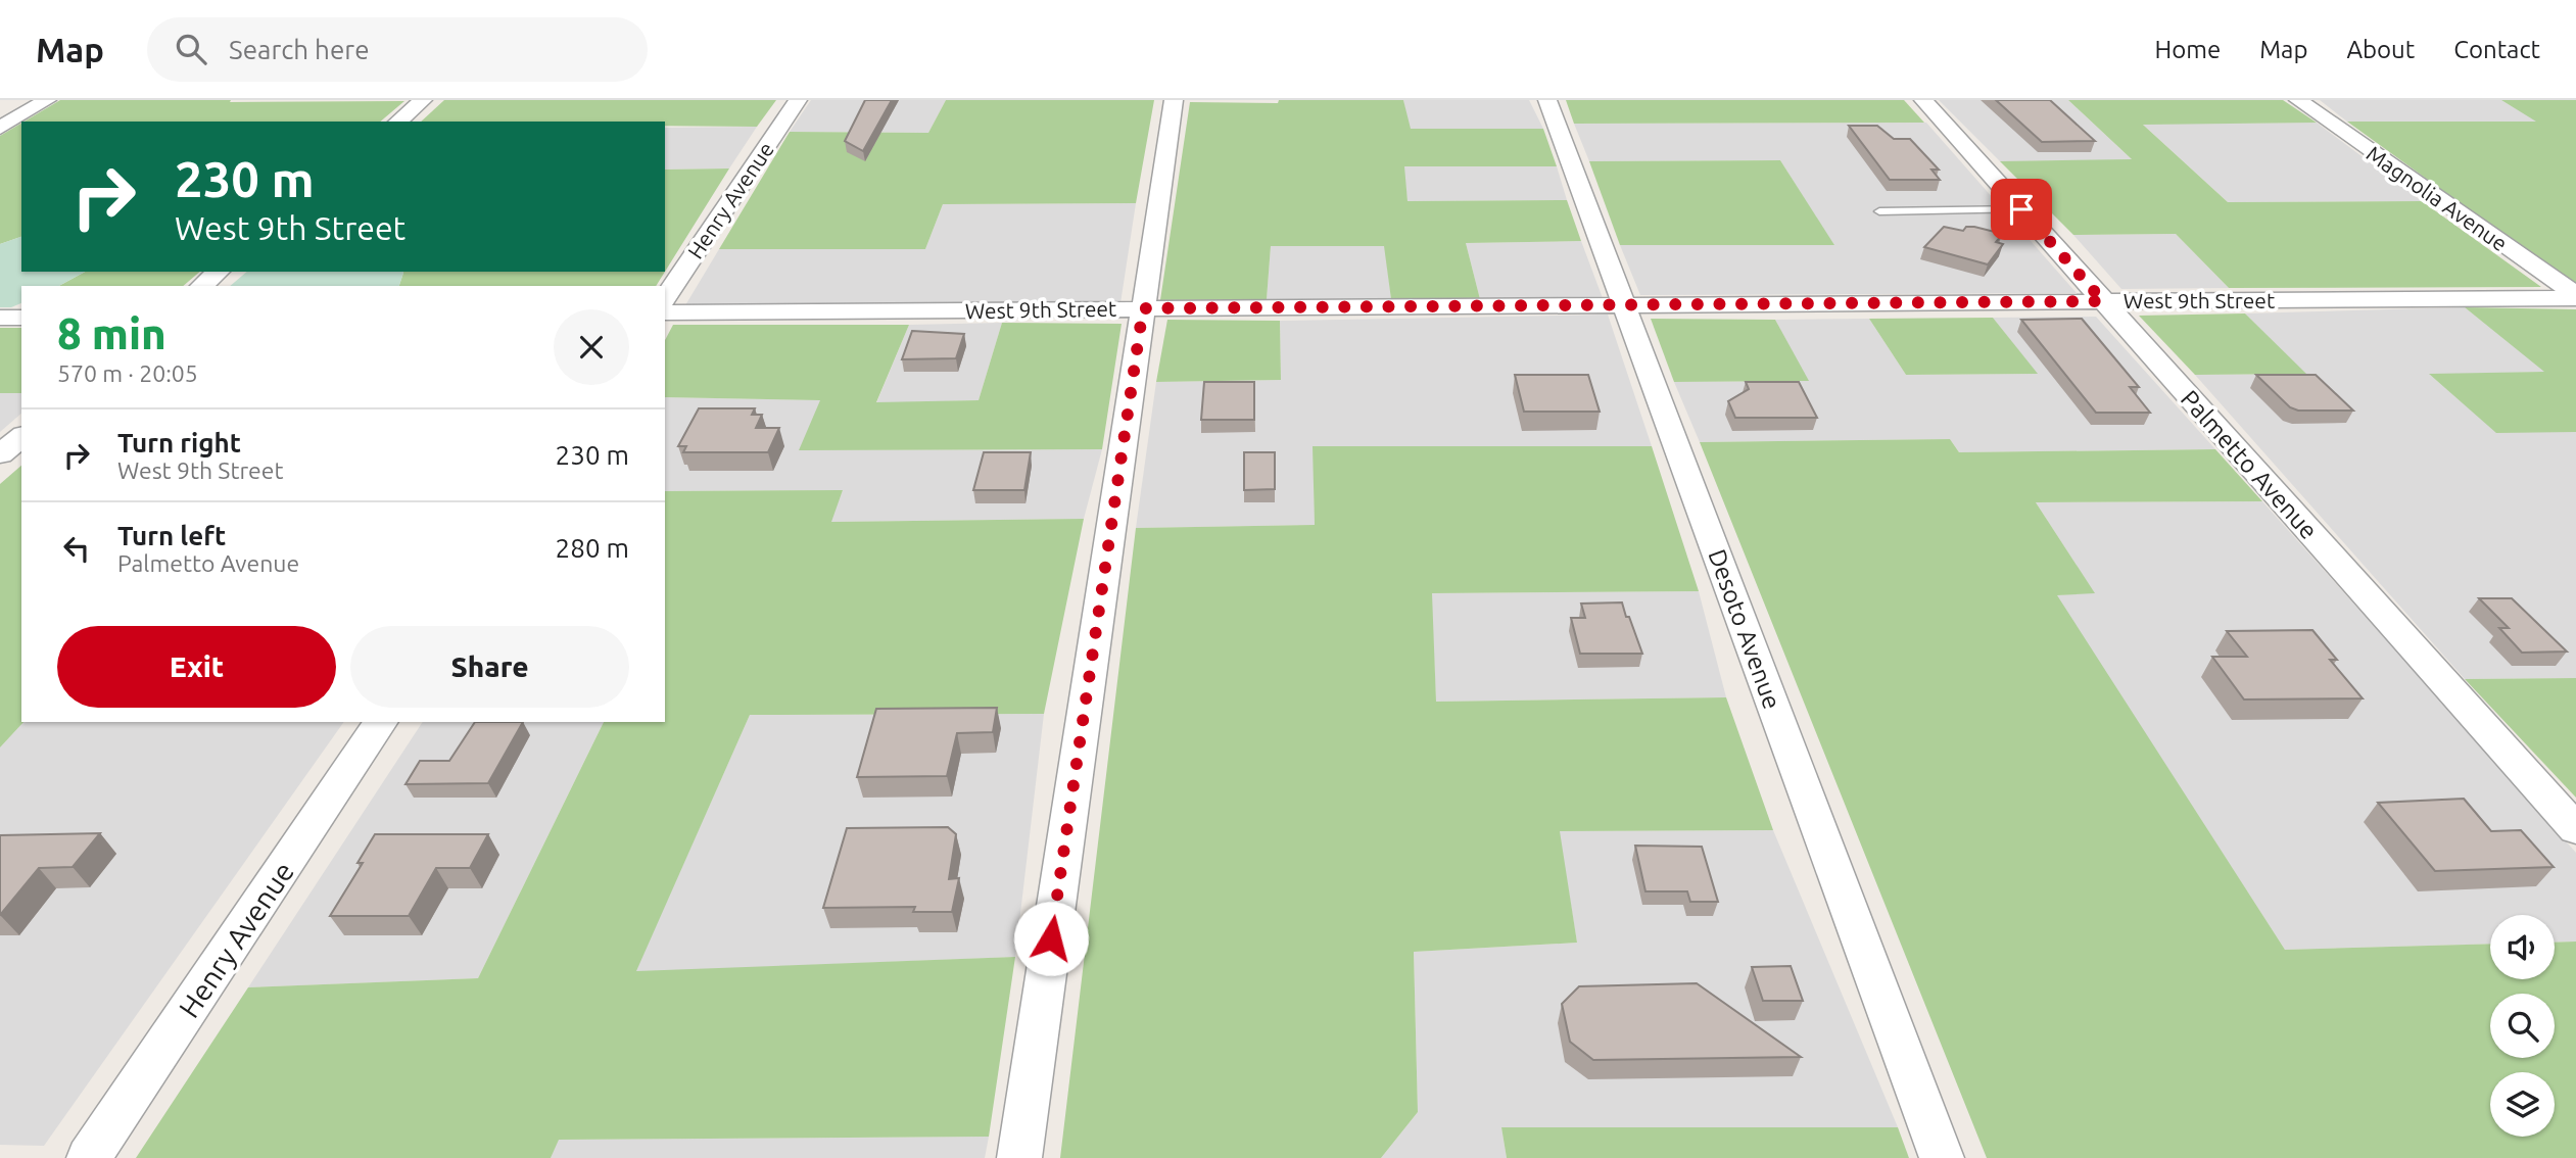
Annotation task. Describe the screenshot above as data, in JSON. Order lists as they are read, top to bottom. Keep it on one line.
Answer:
{"streets":{"street":["Magnolia Avenue","Henry Avenue","West 9th Street","Palmetto Avenue","Desoto Avenue"]},"crossings":[["Magnolia Avenue","West 9th Street"],["West 9th Street","Palmetto Avenue"],["West 9th Street","Desoto Avenue"]],"page":{"header":"Map","search":"Search here","nav":["Home","Map","About","Contact"],"turn":["230 m","West 9th Street"],"heading":["8 min","570 m · 20:05"],"list":[{"name":"Turn right","note":"West 9th Street","value":"230 m"},{"name":"Turn left","note":"Palmetto Avenue","value":"280 m"}],"buttons":["Exit","Share"]}}
